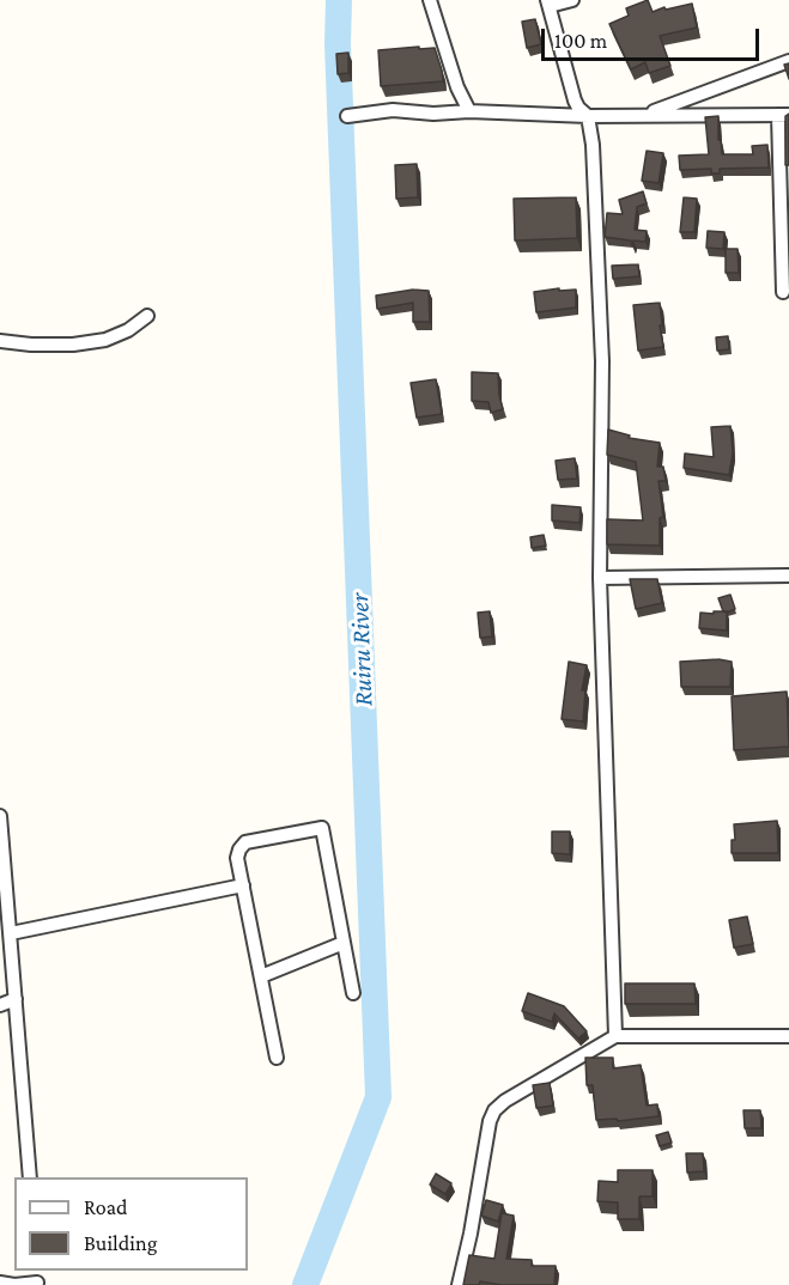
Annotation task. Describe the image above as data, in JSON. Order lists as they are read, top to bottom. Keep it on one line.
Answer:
{"water":["Ruiru River"],"legend":["Road","Building"],"scale_bar":"100 m"}
